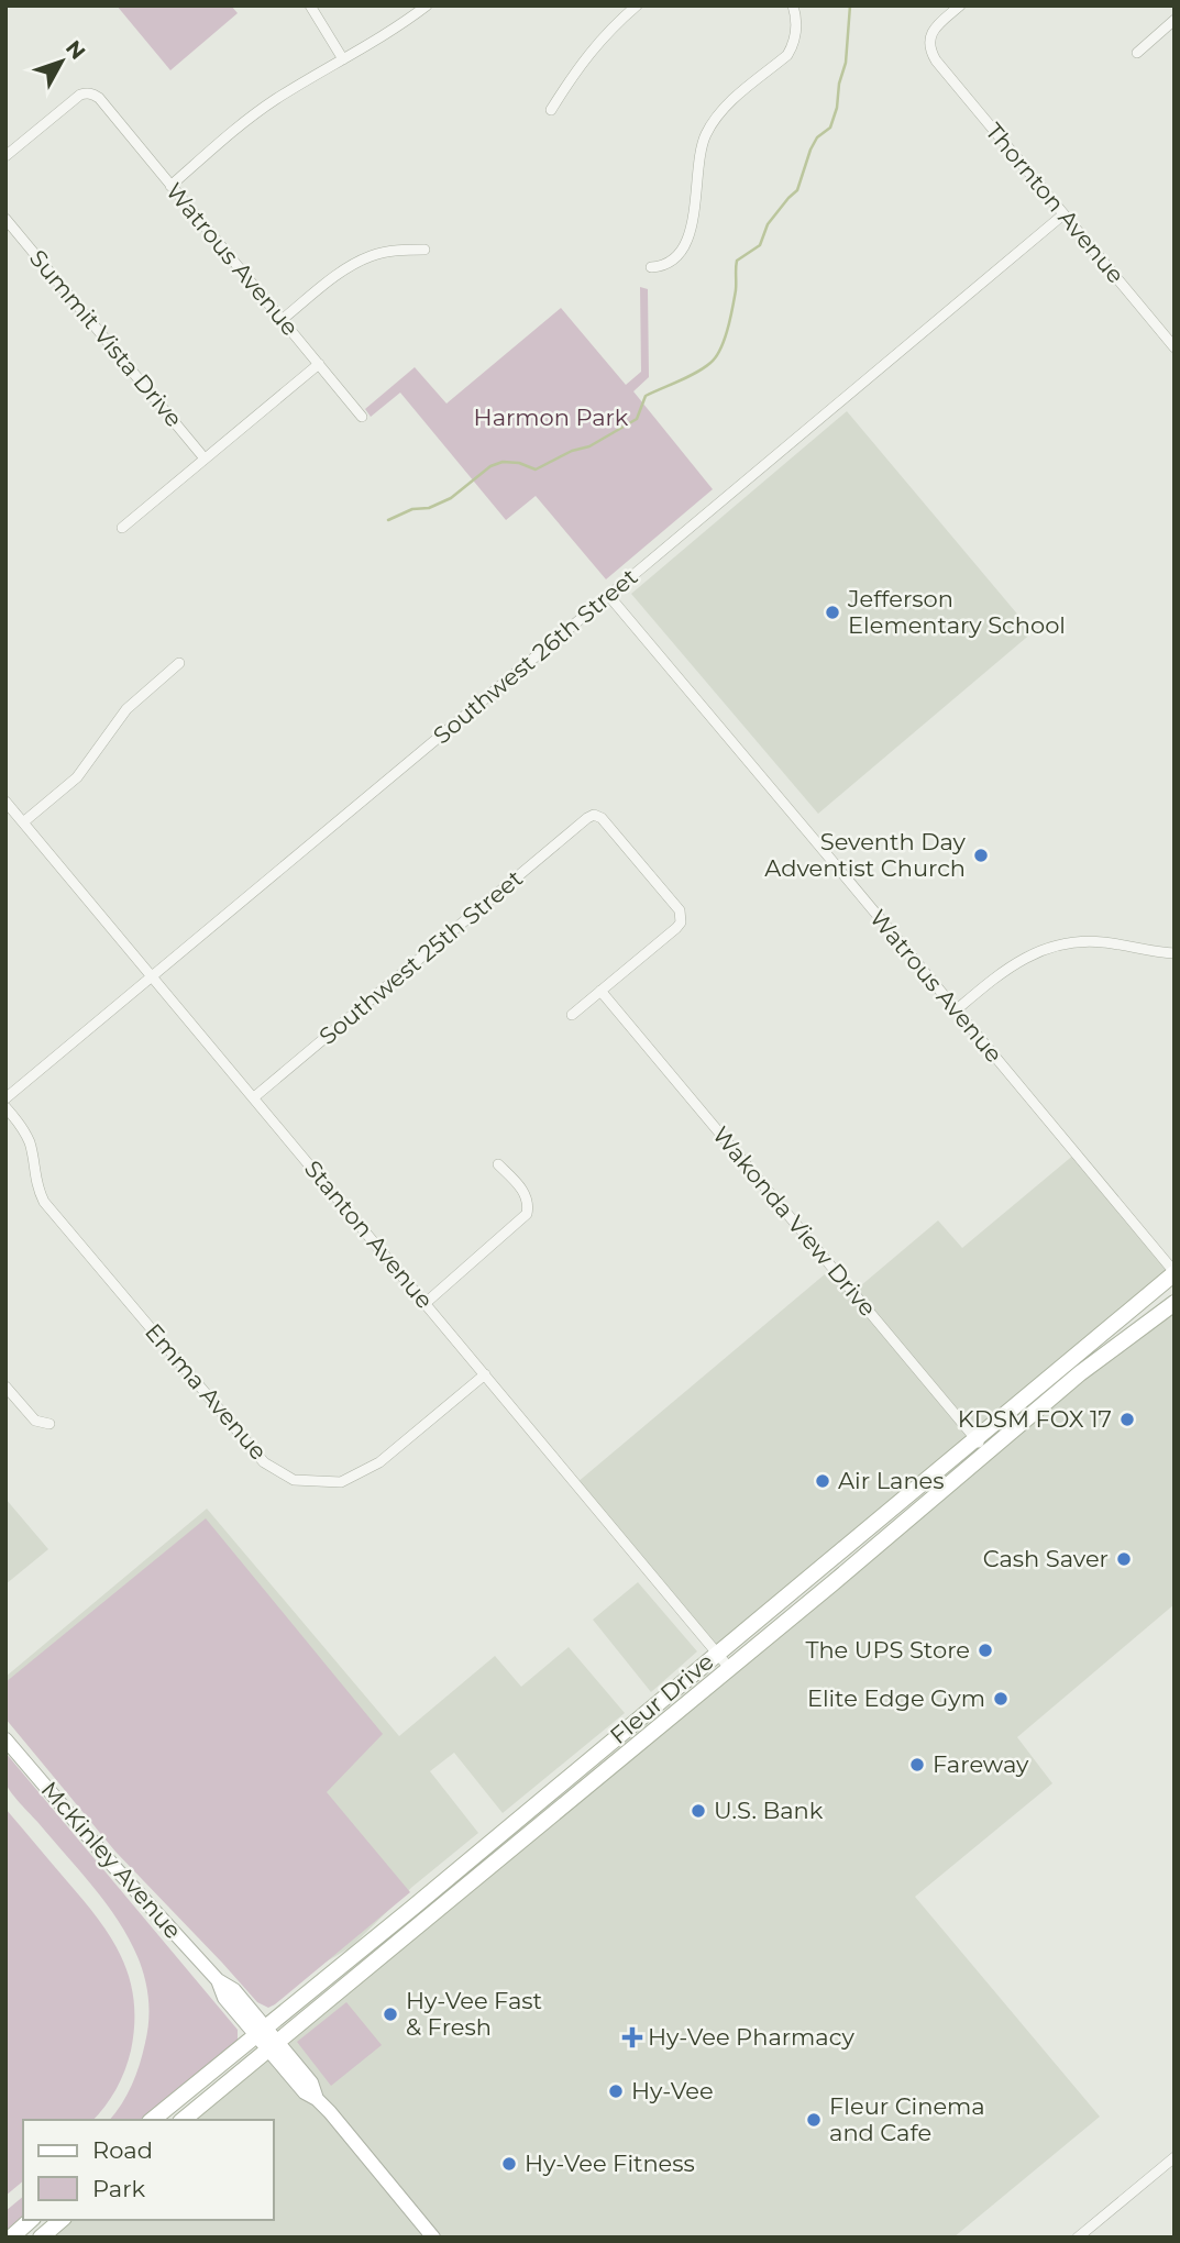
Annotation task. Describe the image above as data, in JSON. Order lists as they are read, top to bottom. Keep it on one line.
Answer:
{"streets":{"main road":["Fleur Drive","McKinley Avenue"],"street":["Thornton Avenue","Watrous Avenue","Summit Vista Drive","Southwest 26th Street","Southwest 25th Street","Wakonda View Drive","Stanton Avenue","Emma Avenue"]},"crossings":[["Thornton Avenue","Southwest 26th Street"],["Watrous Avenue","Southwest 26th Street"],["Watrous Avenue","Fleur Drive"],["Southwest 26th Street","Stanton Avenue"],["Southwest 25th Street","Wakonda View Drive"],["Southwest 25th Street","Stanton Avenue"],["Wakonda View Drive","Fleur Drive"],["Stanton Avenue","Emma Avenue"],["Stanton Avenue","Fleur Drive"],["Fleur Drive","McKinley Avenue"]],"parks":["Harmon Park"],"places":{"other":["Jefferson Elementary School","Seventh Day Adventist Church","KDSM FOX 17","Air Lanes","Cash Saver","The UPS Store","Elite Edge Gym","Fareway","U.S. Bank","Hy-Vee Fast & Fresh","Hy-Vee","Fleur Cinema and Cafe","Hy-Vee Fitness"],"health":["Hy-Vee Pharmacy"]},"legend":["Road","Park"],"north":"top right"}
